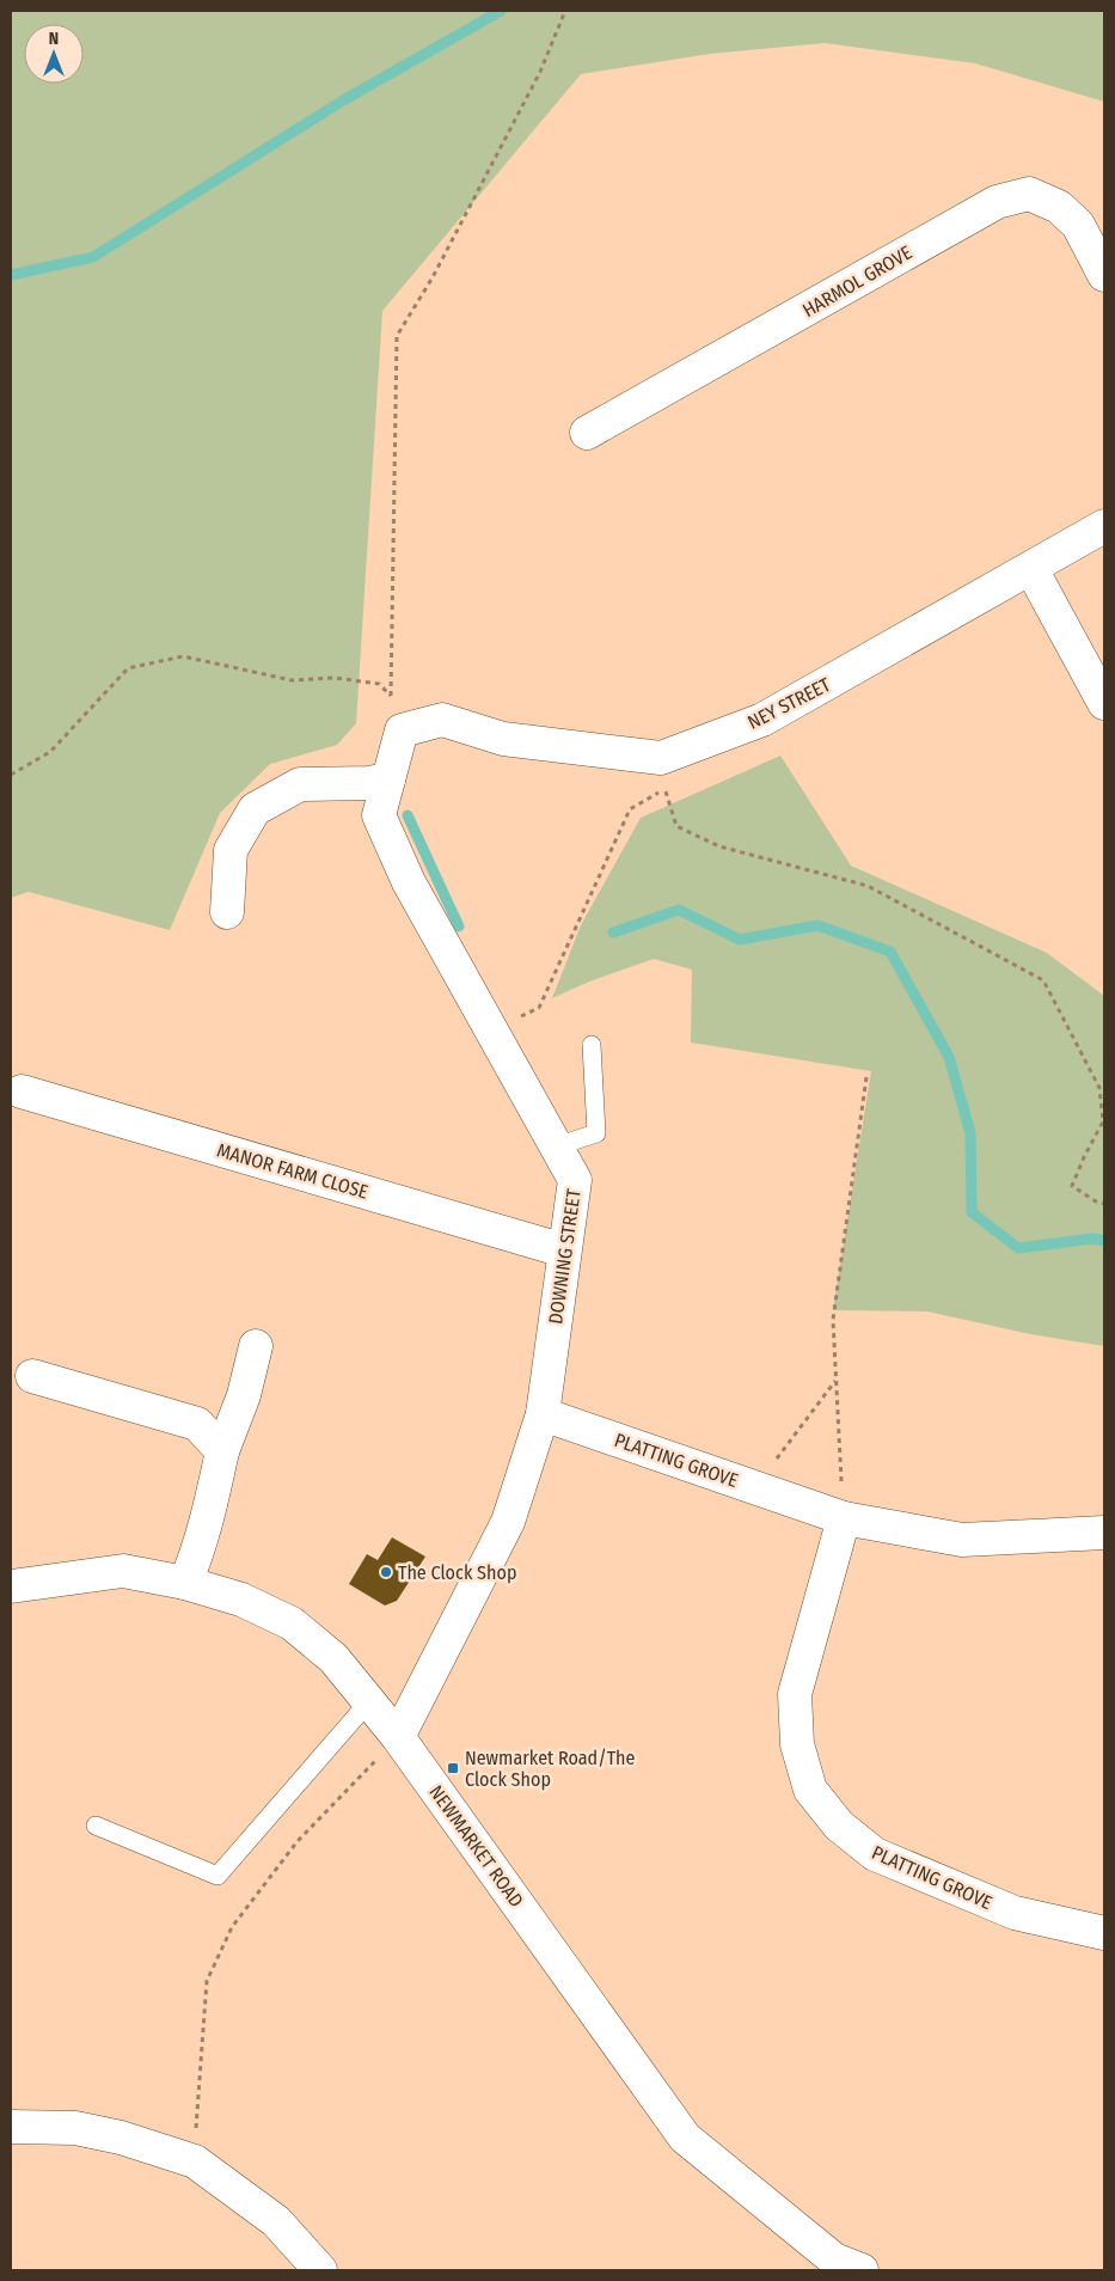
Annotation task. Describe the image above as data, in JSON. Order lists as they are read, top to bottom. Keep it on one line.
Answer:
{"streets":{"street":["HARMOL GROVE","NEY STREET","MANOR FARM CLOSE","DOWNING STREET","PLATTING GROVE","NEWMARKET ROAD"]},"crossings":[["NEY STREET","DOWNING STREET"],["MANOR FARM CLOSE","DOWNING STREET"],["DOWNING STREET","PLATTING GROVE"],["DOWNING STREET","NEWMARKET ROAD"]],"places":{"other":["The Clock Shop"],"transit":["Newmarket Road/The Clock Shop"]},"north":"top"}
